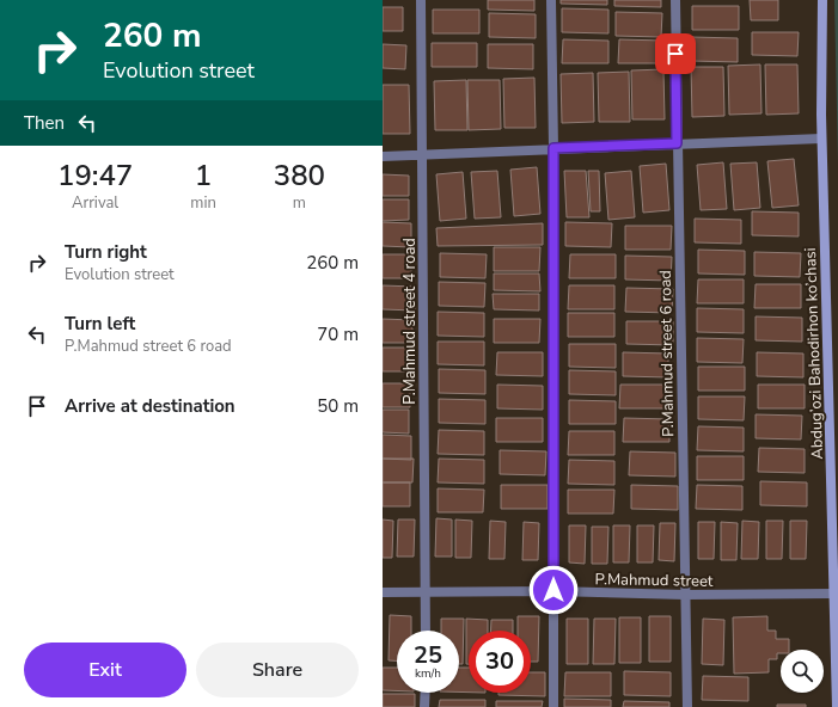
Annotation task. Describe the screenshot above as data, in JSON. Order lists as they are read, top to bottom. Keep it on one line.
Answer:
{"streets":{"main road":["Abdug’ozi Bahodirhon ko’chasi"],"street":["P.Mahmud street 4 road","P.Mahmud street 6 road","P.Mahmud street"]},"crossings":[["P.Mahmud street 4 road","P.Mahmud street"],["P.Mahmud street 6 road","P.Mahmud street"],["Abdug’ozi Bahodirhon ko’chasi","P.Mahmud street"]],"page":{"turn":["260 m","Evolution street"],"then":"Then","eta":["19:47","Arrival","1","min","380","m"],"list":[{"name":"Turn right","note":"Evolution street","value":"260 m"},{"name":"Turn left","note":"P.Mahmud street 6 road","value":"70 m"},{"name":"Arrive at destination","value":"50 m"}],"speed":"25 km/h","limit":"30","buttons":["Exit","Share"]}}
